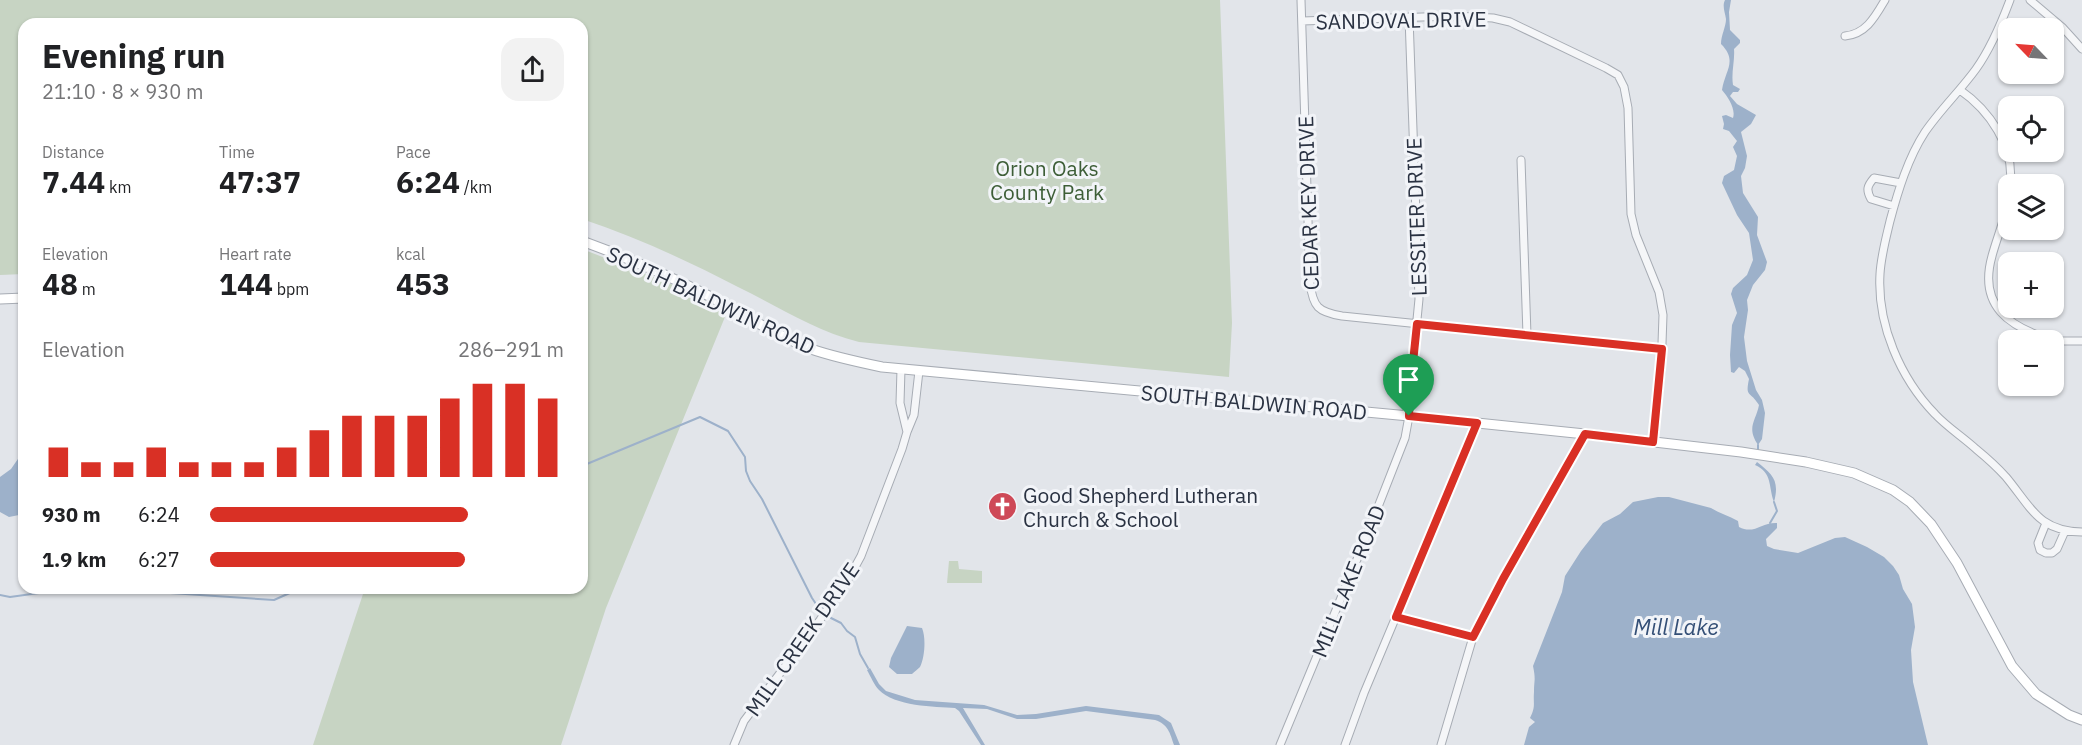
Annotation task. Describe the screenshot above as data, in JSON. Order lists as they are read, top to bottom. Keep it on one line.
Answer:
{"streets":{"main road":["SOUTH BALDWIN ROAD"],"street":["SANDOVAL DRIVE","CEDAR KEY DRIVE","LESSITER DRIVE","MILL LAKE ROAD","MILL CREEK DRIVE"]},"crossings":[["SANDOVAL DRIVE","CEDAR KEY DRIVE"],["SANDOVAL DRIVE","LESSITER DRIVE"],["SANDOVAL DRIVE","SOUTH BALDWIN ROAD"],["CEDAR KEY DRIVE","LESSITER DRIVE"],["LESSITER DRIVE","SOUTH BALDWIN ROAD"],["LESSITER DRIVE","MILL LAKE ROAD"],["SOUTH BALDWIN ROAD","MILL LAKE ROAD"],["SOUTH BALDWIN ROAD","MILL CREEK DRIVE"]],"water":["Mill Lake"],"parks":["Orion Oaks County Park"],"places":{"church":["Good Shepherd Lutheran Church & School"]},"north":"top left","page":{"map_buttons":["+","−"],"heading":["Evening run","21:10 · 8 × 930 m"],"stats":[["Distance","7.44 km"],["Time","47:37"],["Pace","6:24 /km"],["Elevation","48 m"],["Heart rate","144 bpm"],["kcal","453"]],"chart":["Elevation","286–291 m"],"list":[{"name":"930 m","note":"6:24"},{"name":"1.9 km","note":"6:27"}]}}
